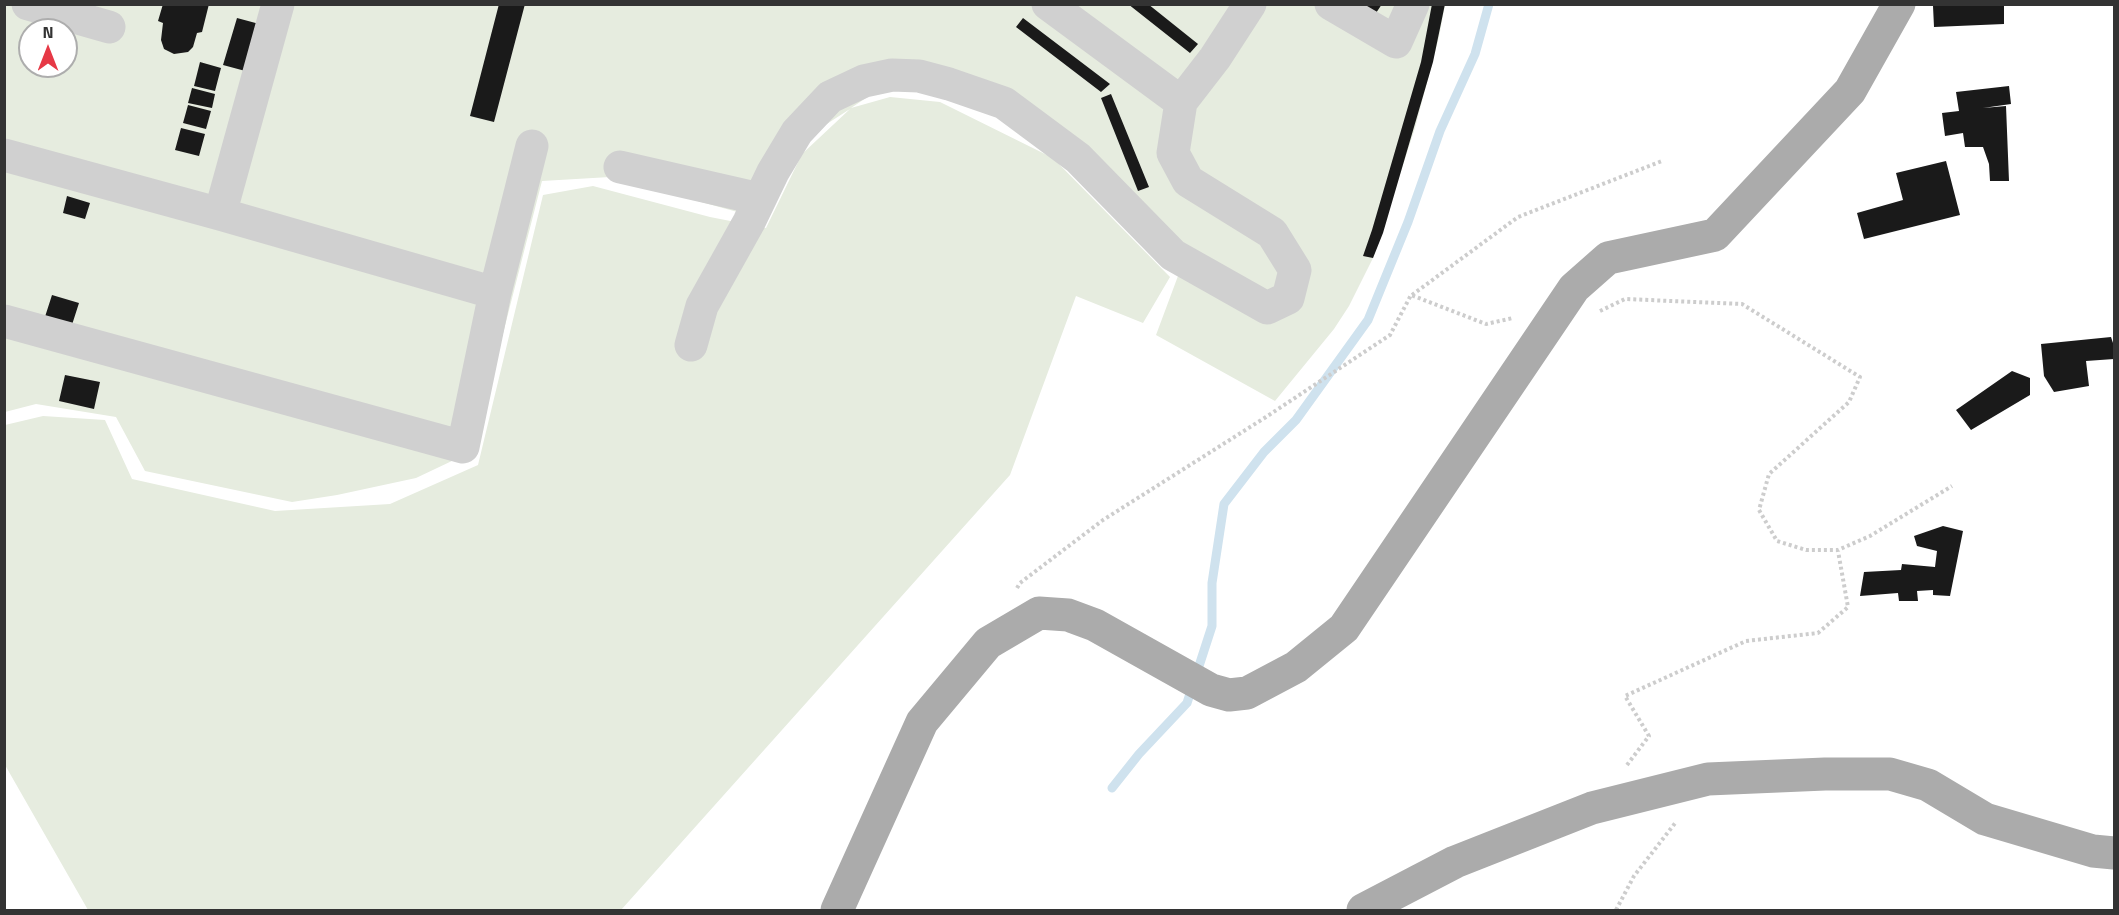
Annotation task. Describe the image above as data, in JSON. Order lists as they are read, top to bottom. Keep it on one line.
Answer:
{"north":"top"}
